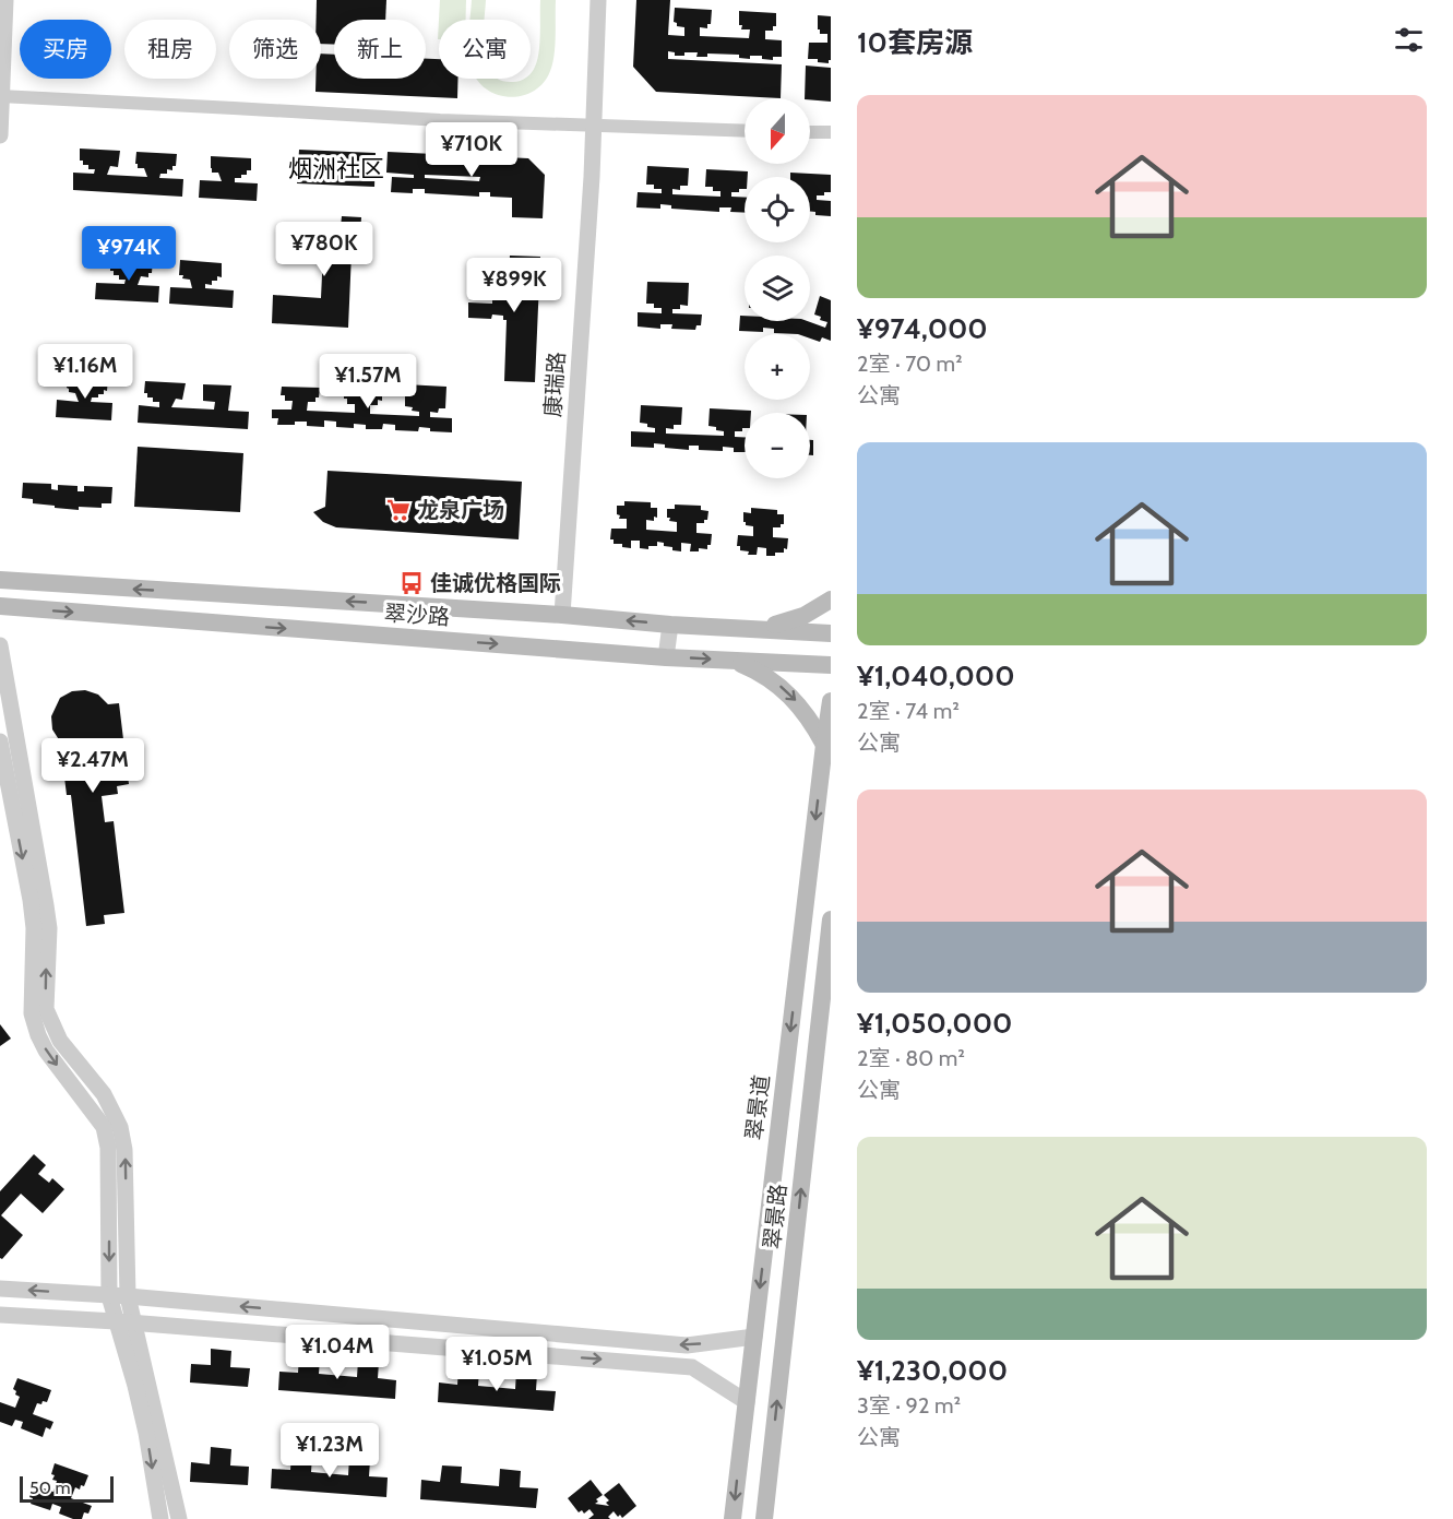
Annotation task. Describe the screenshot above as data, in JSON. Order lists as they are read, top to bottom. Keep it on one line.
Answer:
{"streets":{"main road":["翠沙路","翠景道","翠景路"],"street":["康瑞路"]},"crossings":[["康瑞路","翠沙路"]],"one_way":["翠景道","翠景路"],"districts":["烟洲社区"],"places":{"supermarket":["龙泉广场"],"bus stop":["佳诚优格国际"]},"scale_bar":"50 m","north":"bottom","page":{"heading":"10套房源","chip":["买房","租房","筛选","新上","公寓"],"list":[{"name":"¥974,000","note":"2室 · 70 m² · 公寓"},{"name":"¥1,040,000","note":"2室 · 74 m² · 公寓"},{"name":"¥1,050,000","note":"2室 · 80 m² · 公寓"},{"name":"¥1,230,000","note":"3室 · 92 m² · 公寓"}],"map_buttons":["+","−"],"price":["¥710K","¥780K","¥974K","¥899K","¥1.16M","¥1.57M","¥2.47M","¥1.04M","¥1.05M","¥1.23M"],"scale":"50 m"}}
